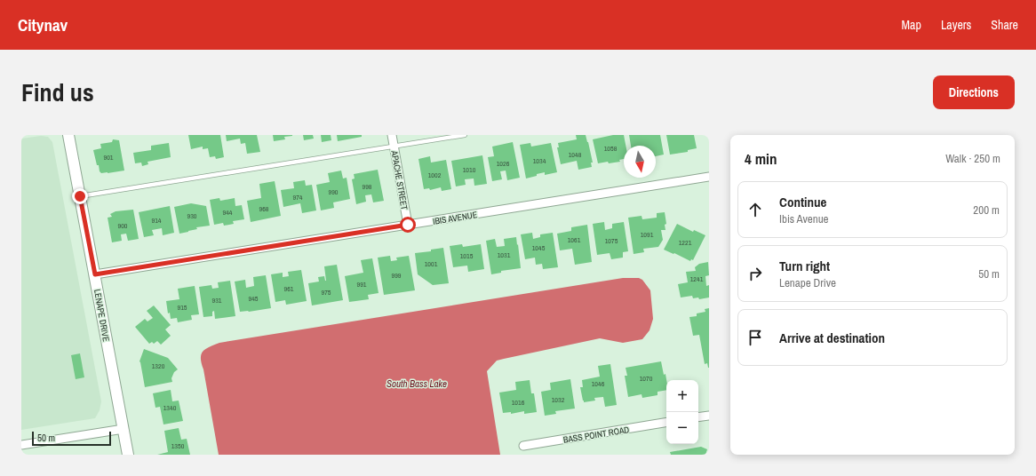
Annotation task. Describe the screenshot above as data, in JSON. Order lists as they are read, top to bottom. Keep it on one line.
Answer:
{"streets":{"street":["APACHE STREET","IBIS AVENUE","LENAPE DRIVE","BASS POINT ROAD"]},"crossings":[["APACHE STREET","IBIS AVENUE"],["IBIS AVENUE","LENAPE DRIVE"]],"water":["South Bass Lake"],"house_numbers":["1058","1048","901","1034","1026","1010","1002","998","990","974","968","944","930","914","900","1091","1061","1075","1221","1045","1031","1015","1001","999","1241","991","961","975","945","931","915","1320","1070","1046","1032","1016","1340","1350"],"scale_bar":"50 m","north":"bottom","page":{"header":"Citynav","nav":["Map","Layers","Share"],"title":"Find us","buttons":"Directions","heading":["4 min","Walk · 250 m"],"list":[["Continue","Ibis Avenue","200 m"],["Turn right","Lenape Drive","50 m"],"Arrive at destination"],"map_buttons":["+","−"],"scale":"50 m"}}
